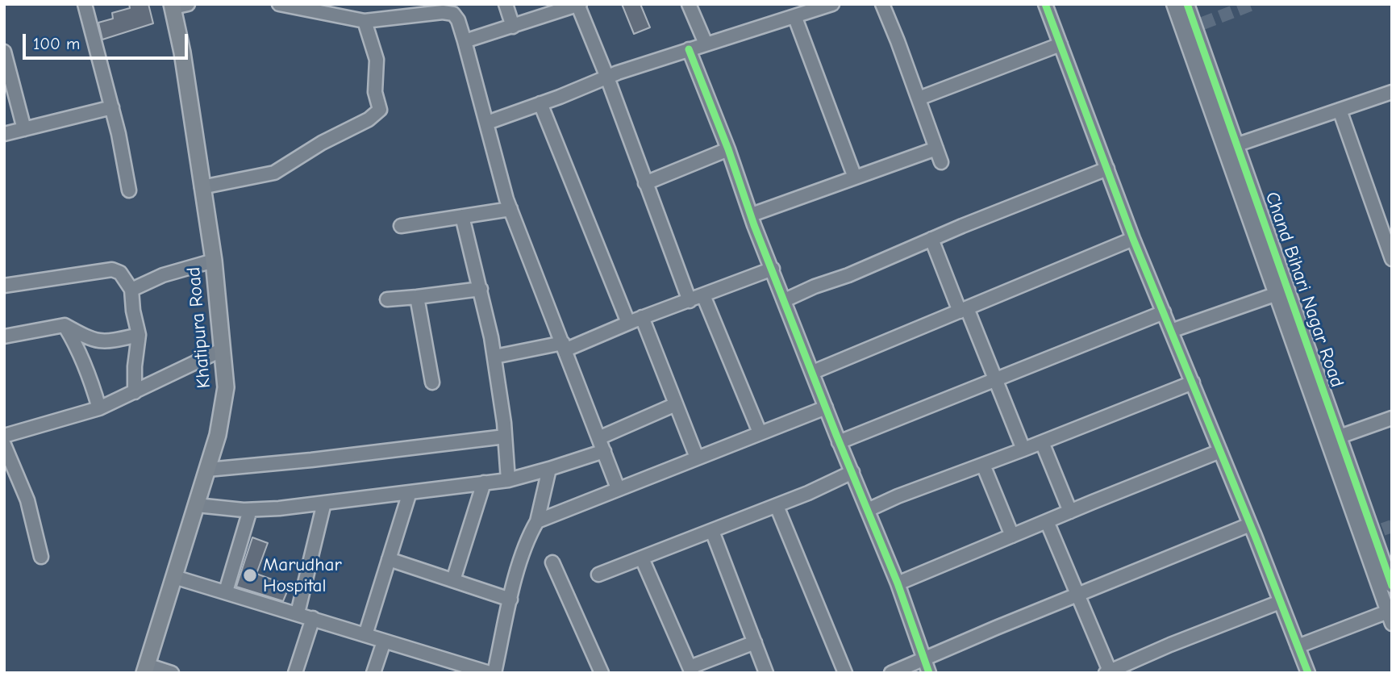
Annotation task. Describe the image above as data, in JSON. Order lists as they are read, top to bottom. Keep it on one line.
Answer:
{"streets":{"main road":["Khatipura Road"],"street":["Chand Bihari Nagar Road"]},"places":["Marudhar Hospital"],"scale_bar":"100 m"}
